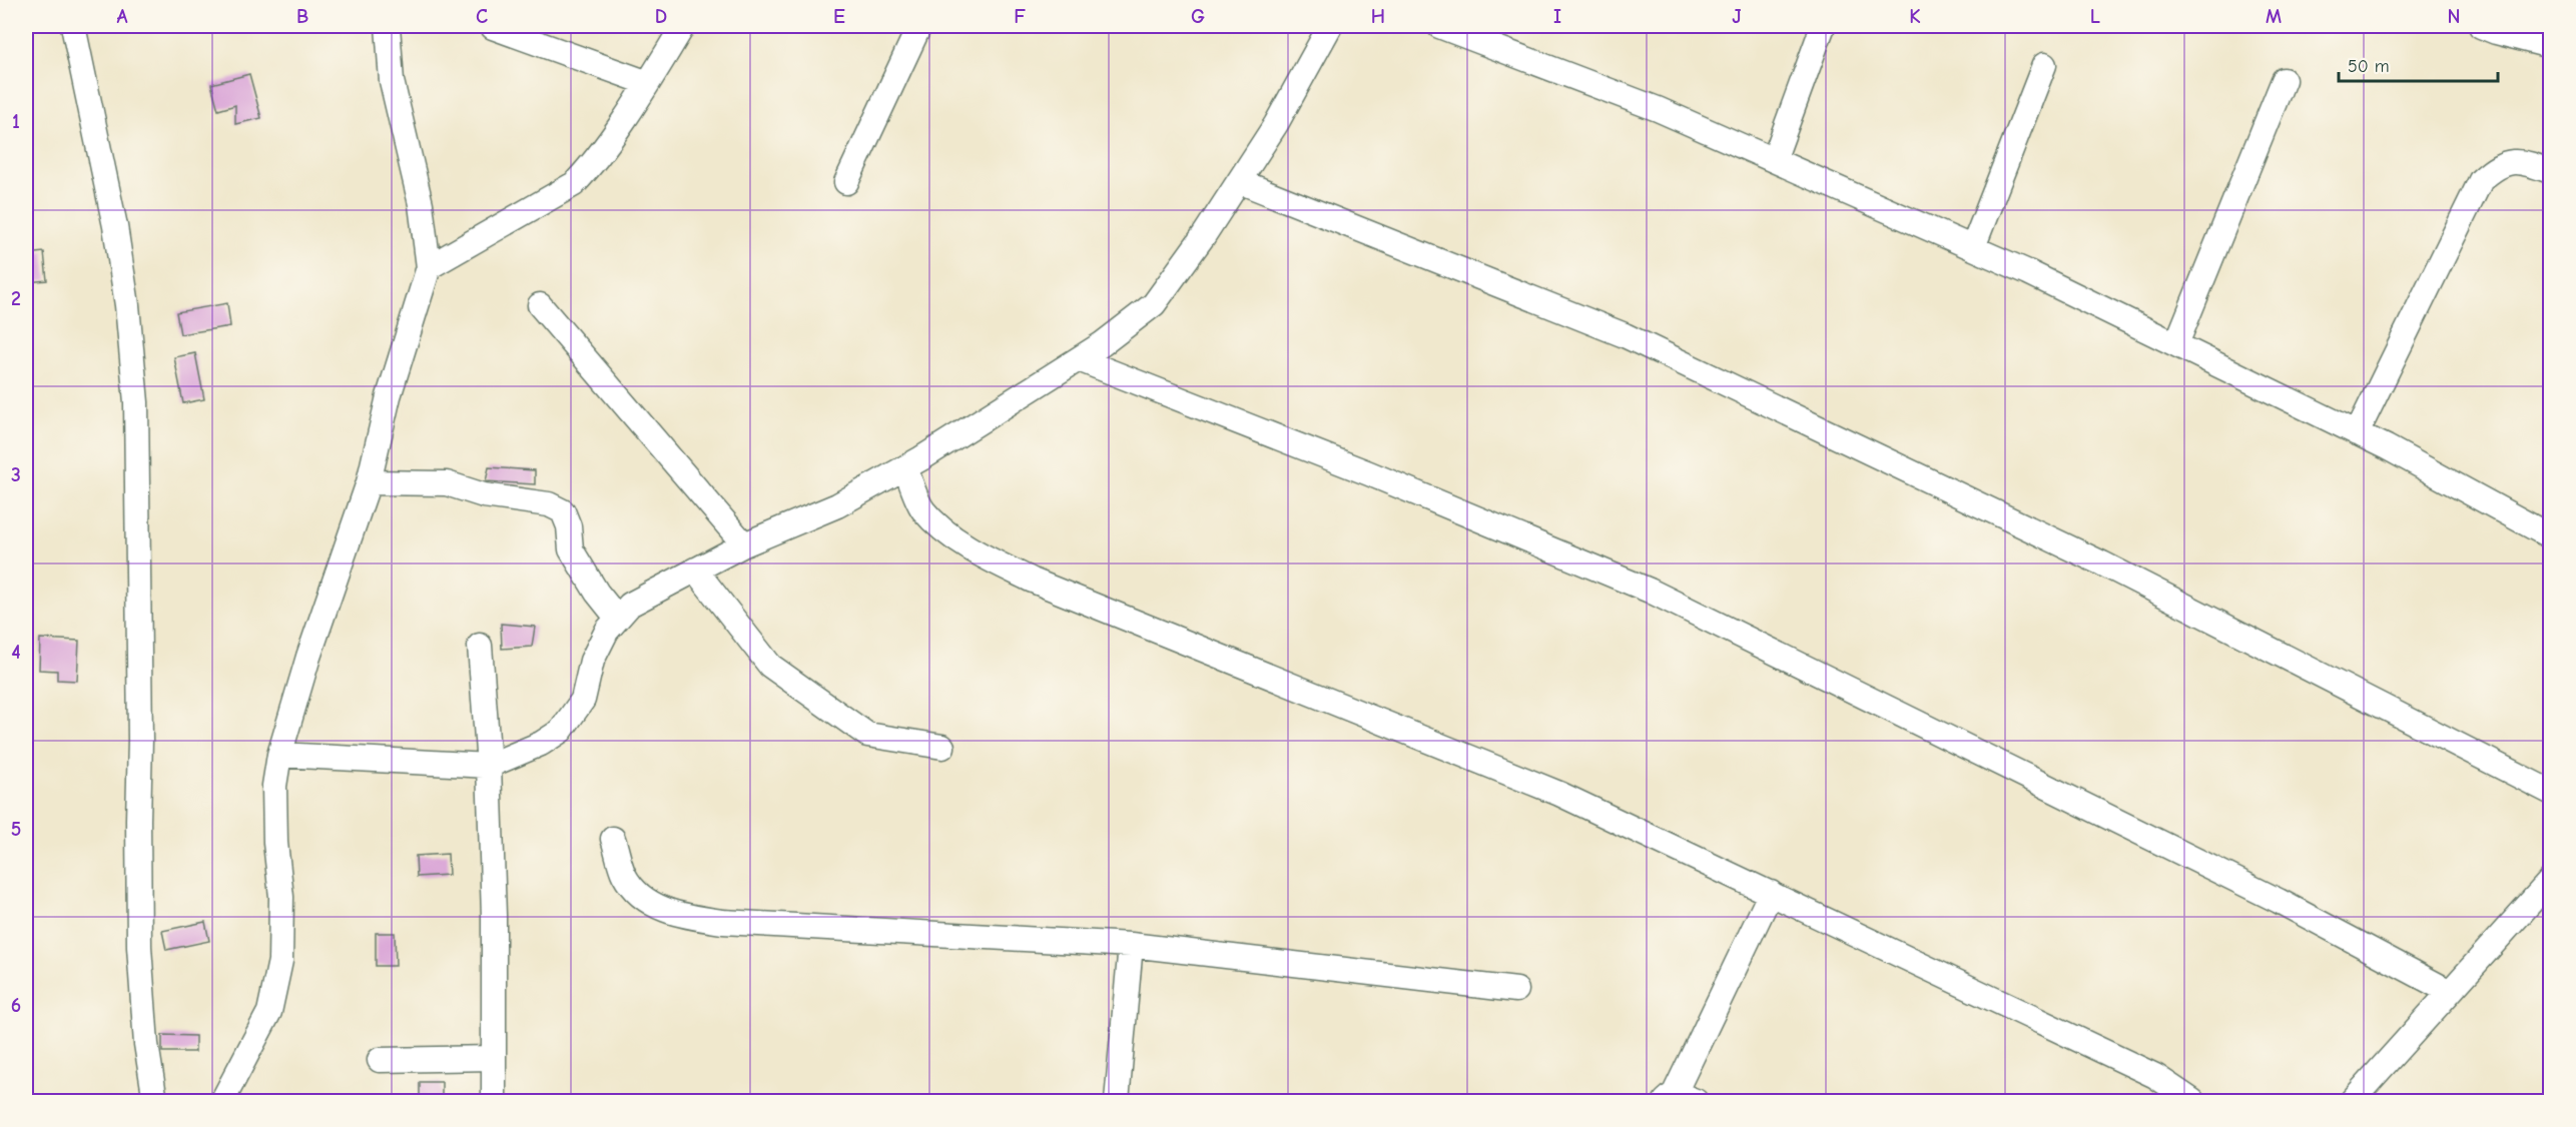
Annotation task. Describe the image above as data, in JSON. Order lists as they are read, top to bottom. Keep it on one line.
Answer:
{"scale_bar":"50 m","grid":{"columns":["A","B","C","D","E","F","G","H","I","J","K","L","M","N"],"rows":["1","2","3","4","5","6"]}}
